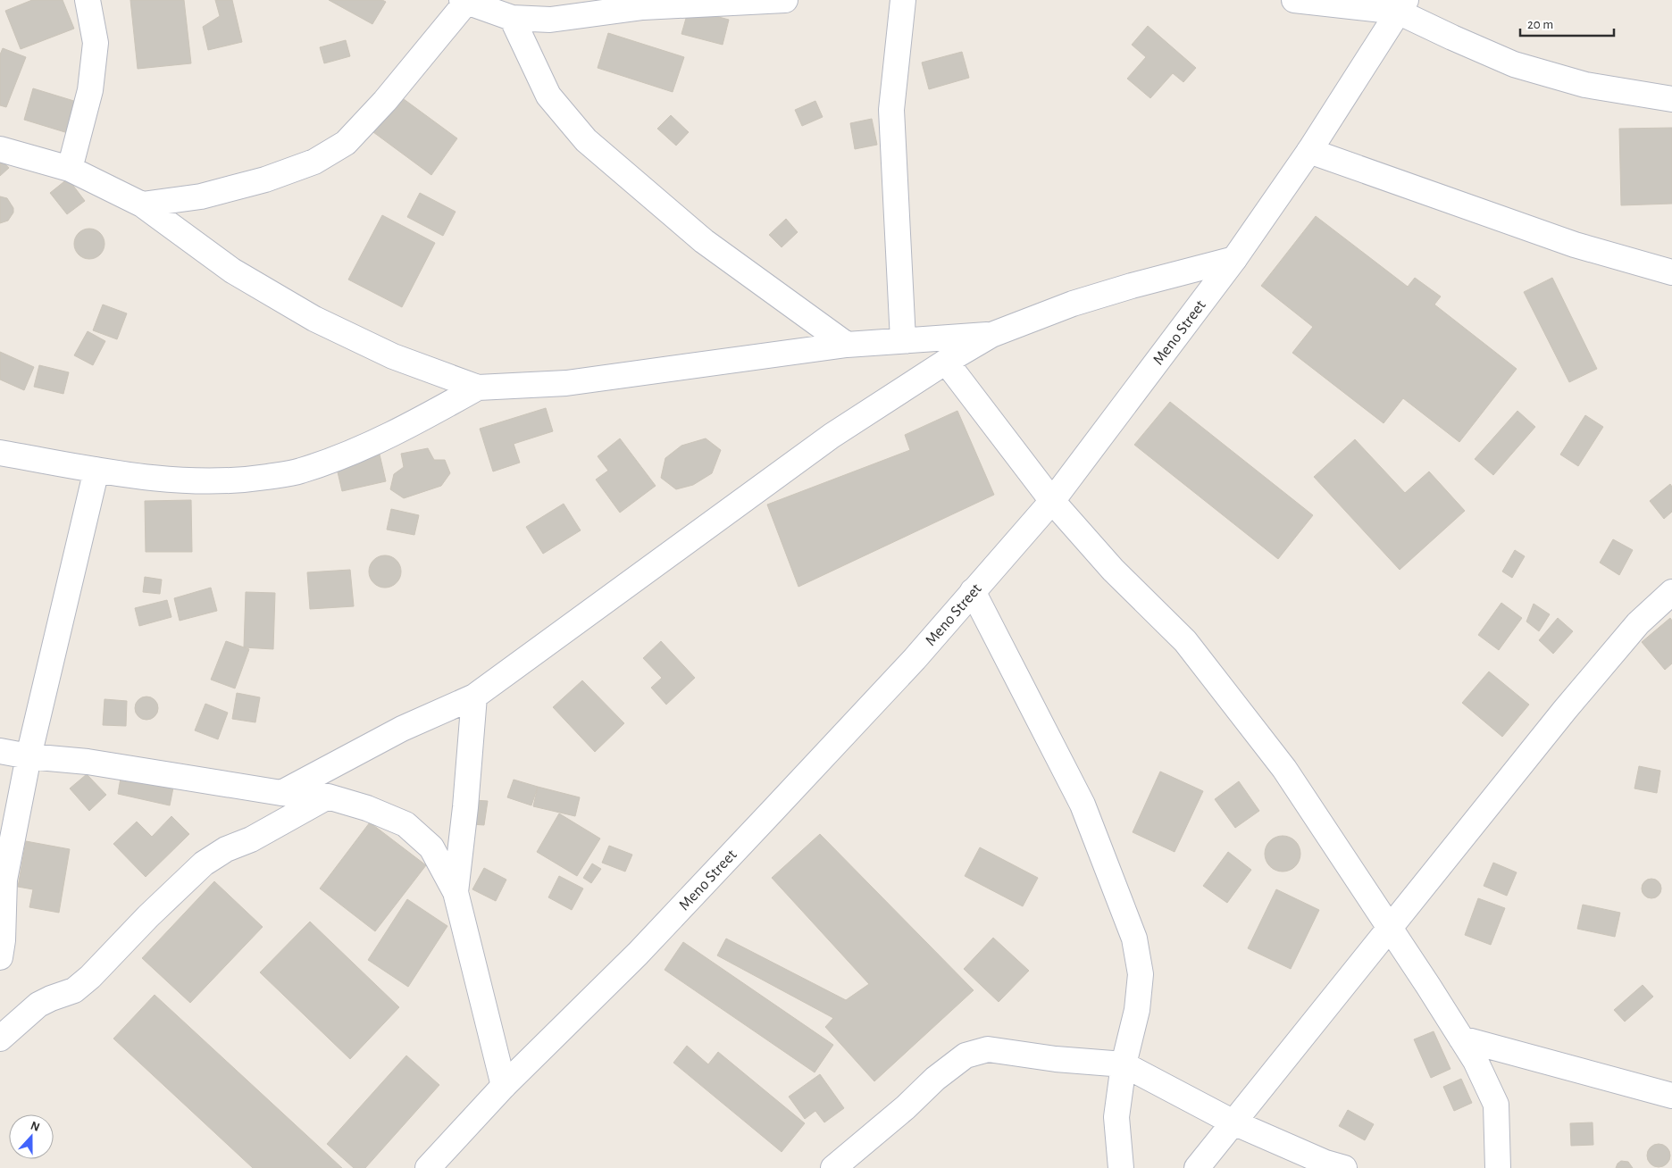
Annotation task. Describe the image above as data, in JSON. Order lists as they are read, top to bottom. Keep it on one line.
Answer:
{"streets":{"street":["Meno Street"]},"scale_bar":"20 m","north":"top"}
